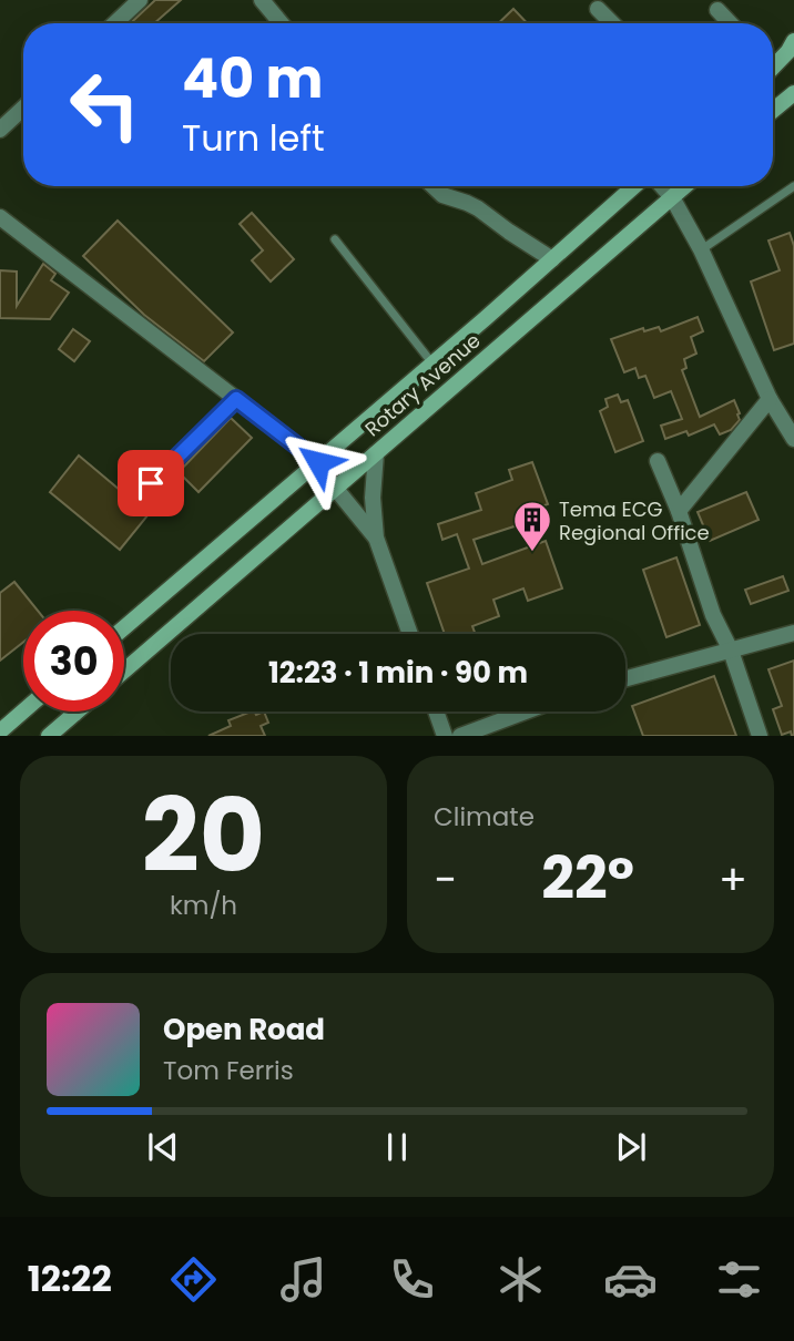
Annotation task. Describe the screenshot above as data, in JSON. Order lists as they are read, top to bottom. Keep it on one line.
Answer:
{"streets":{"main road":["Rotary Avenue"]},"places":{"building":["Tema ECG Regional Office"]},"page":{"turn":["40 m","Turn left"],"limit":"30","trip":"12:23 · 1 min · 90 m","tile":[["20","km/h"],"Climate"],"heat":["−","22°","+"],"song":["Open Road","Tom Ferris"],"tabs":"12:22"}}
